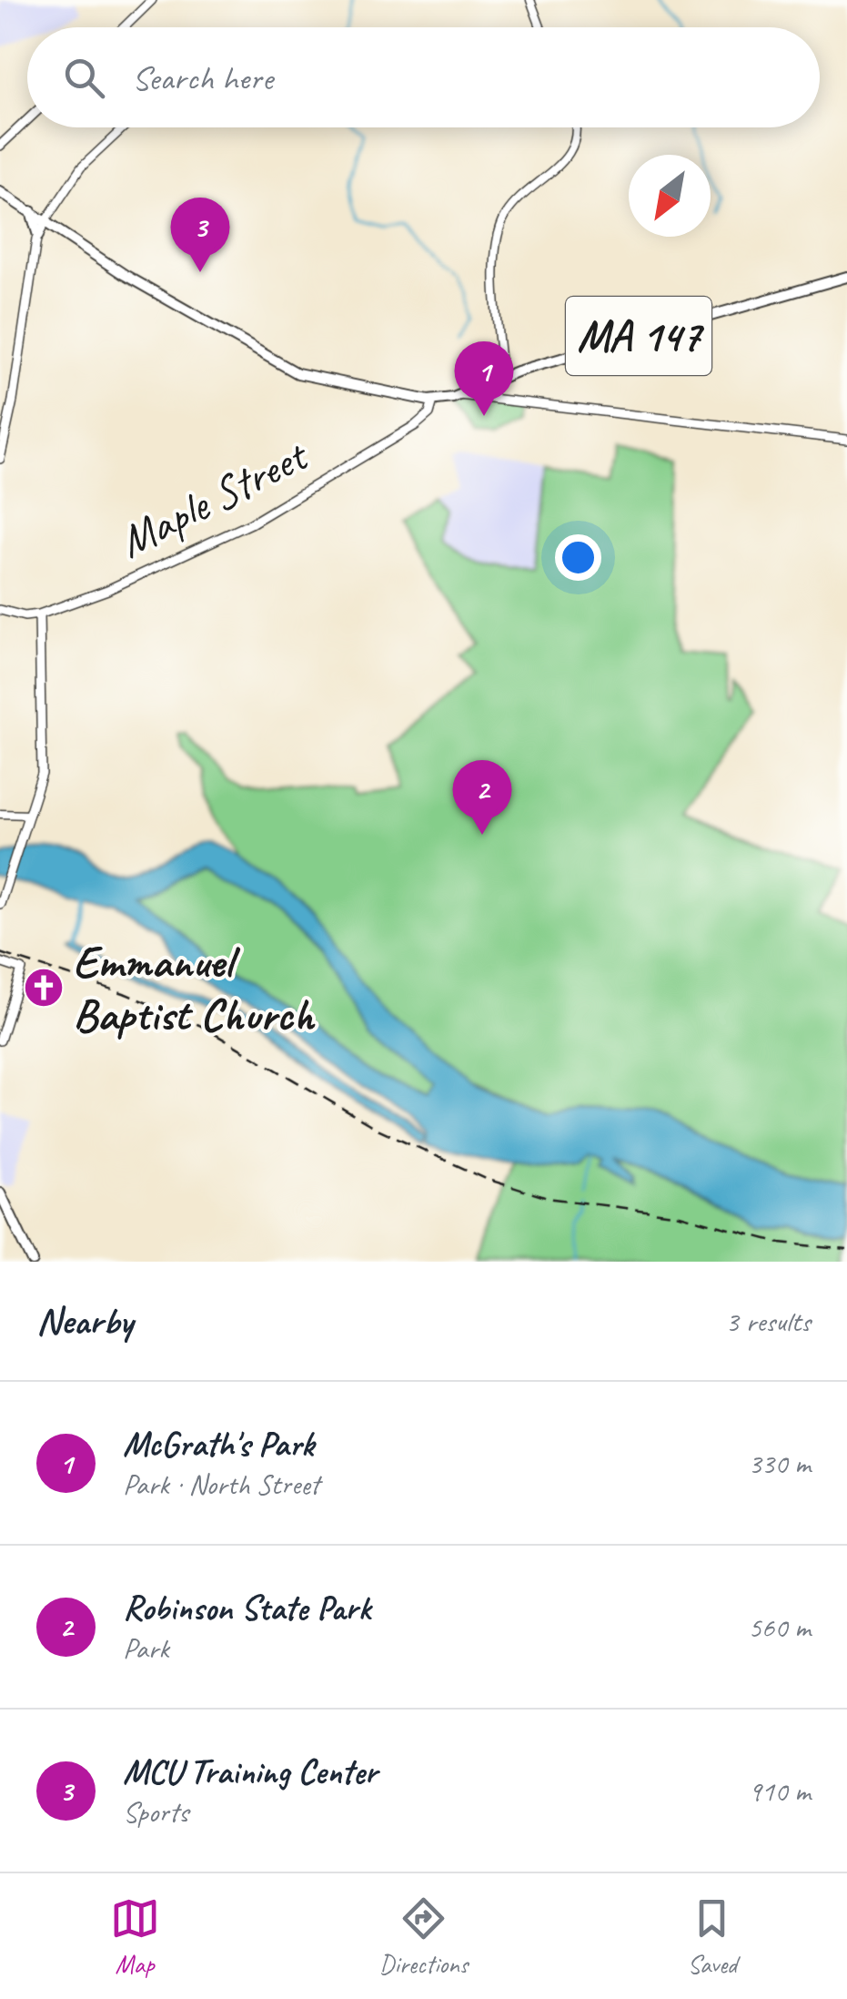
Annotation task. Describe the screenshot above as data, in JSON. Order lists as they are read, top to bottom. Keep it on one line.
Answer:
{"streets":{"main road":["MA 147","Maple Street"]},"crossings":[["MA 147","Maple Street"]],"places":{"church":["Emmanuel Baptist Church"]},"north":"bottom left","page":{"search":"Search here","pins":["3","1","2"],"heading":["Nearby","3 results"],"list":[{"mark":"1","name":"McGrath's Park","note":"Park · North Street","value":"330 m"},{"mark":"2","name":"Robinson State Park","note":"Park","value":"560 m"},{"mark":"3","name":"MCU Training Center","note":"Sports","value":"910 m"}],"nav":["Map","Directions","Saved"]}}
